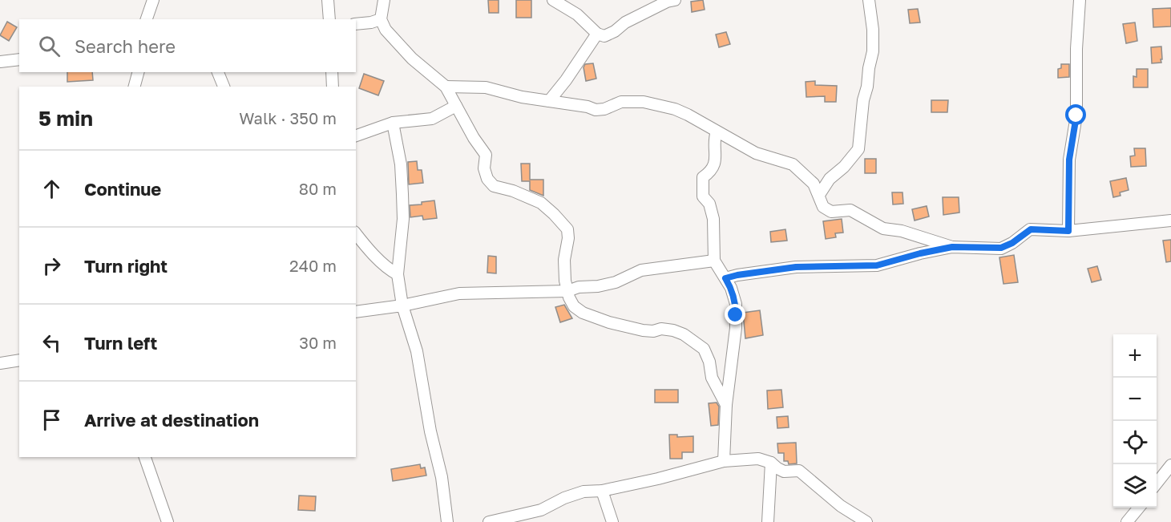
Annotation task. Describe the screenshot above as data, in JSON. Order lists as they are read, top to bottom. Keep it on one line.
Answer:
{"page":{"search":"Search here","heading":["5 min","Walk · 350 m"],"list":[["Continue","80 m"],["Turn right","240 m"],["Turn left","30 m"],"Arrive at destination"],"map_buttons":["+","−"]}}
